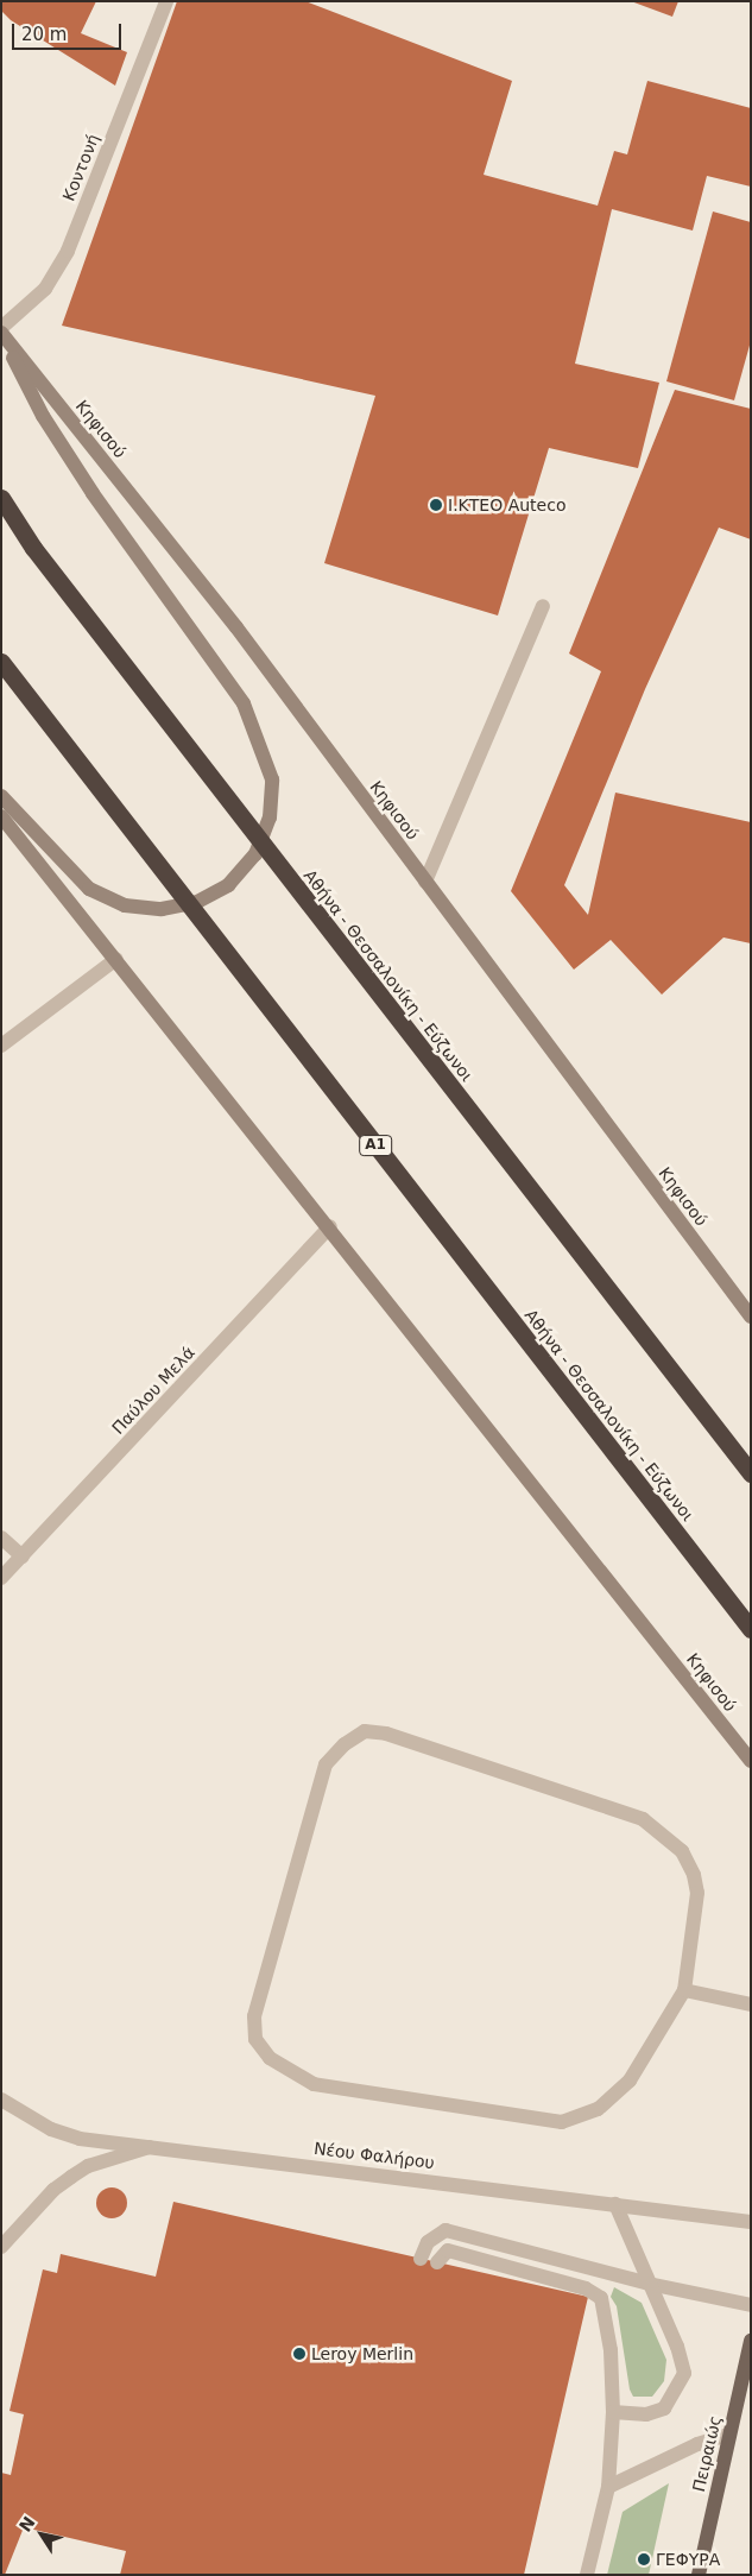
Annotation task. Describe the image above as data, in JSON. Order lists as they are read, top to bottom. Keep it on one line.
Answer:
{"streets":{"highway":["Αθήνα - Θεσσαλονίκη - Εύζωνοι","Α1"],"main road":["Κηφισού","Πειραιώς"],"street":["Κοντονή","Παύλου Μελά","Νέου Φαλήρου"]},"crossings":[["Κηφισού","Παύλου Μελά"]],"places":["Ι.ΚΤΕΟ Auteco","Leroy Merlin","ΓΕΦΥΡΑ"],"scale_bar":"20 m","north":"top left"}
